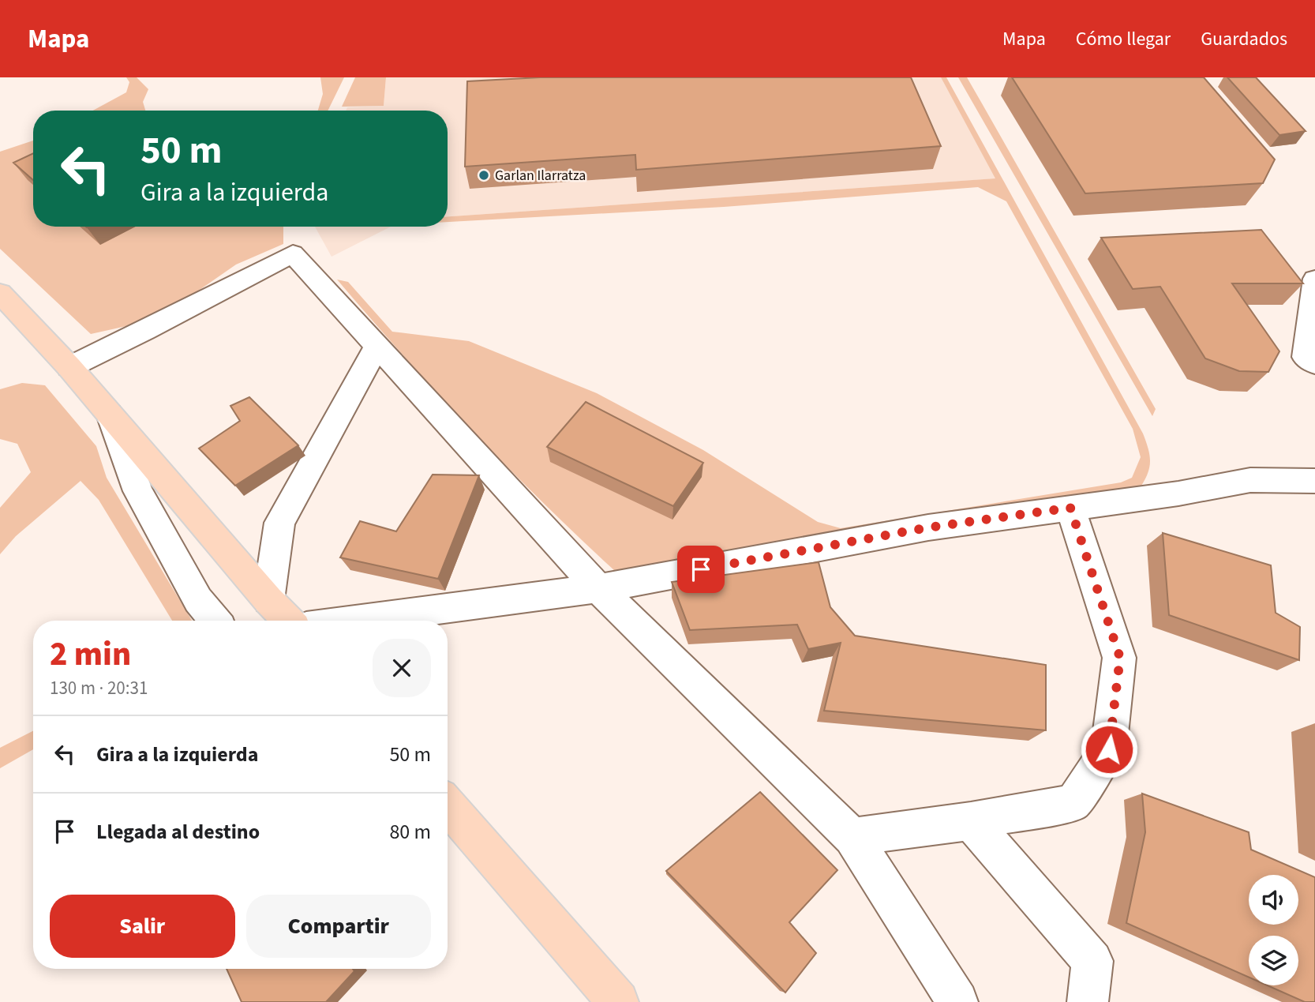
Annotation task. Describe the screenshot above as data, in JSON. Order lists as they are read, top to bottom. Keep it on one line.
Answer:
{"places":["Garlan Ilarratza"],"page":{"header":"Mapa","nav":["Mapa","Cómo llegar","Guardados"],"turn":["50 m","Gira a la izquierda"],"heading":["2 min","130 m · 20:31"],"list":[{"name":"Gira a la izquierda","value":"50 m"},{"name":"Llegada al destino","value":"80 m"}],"buttons":["Salir","Compartir"]}}
